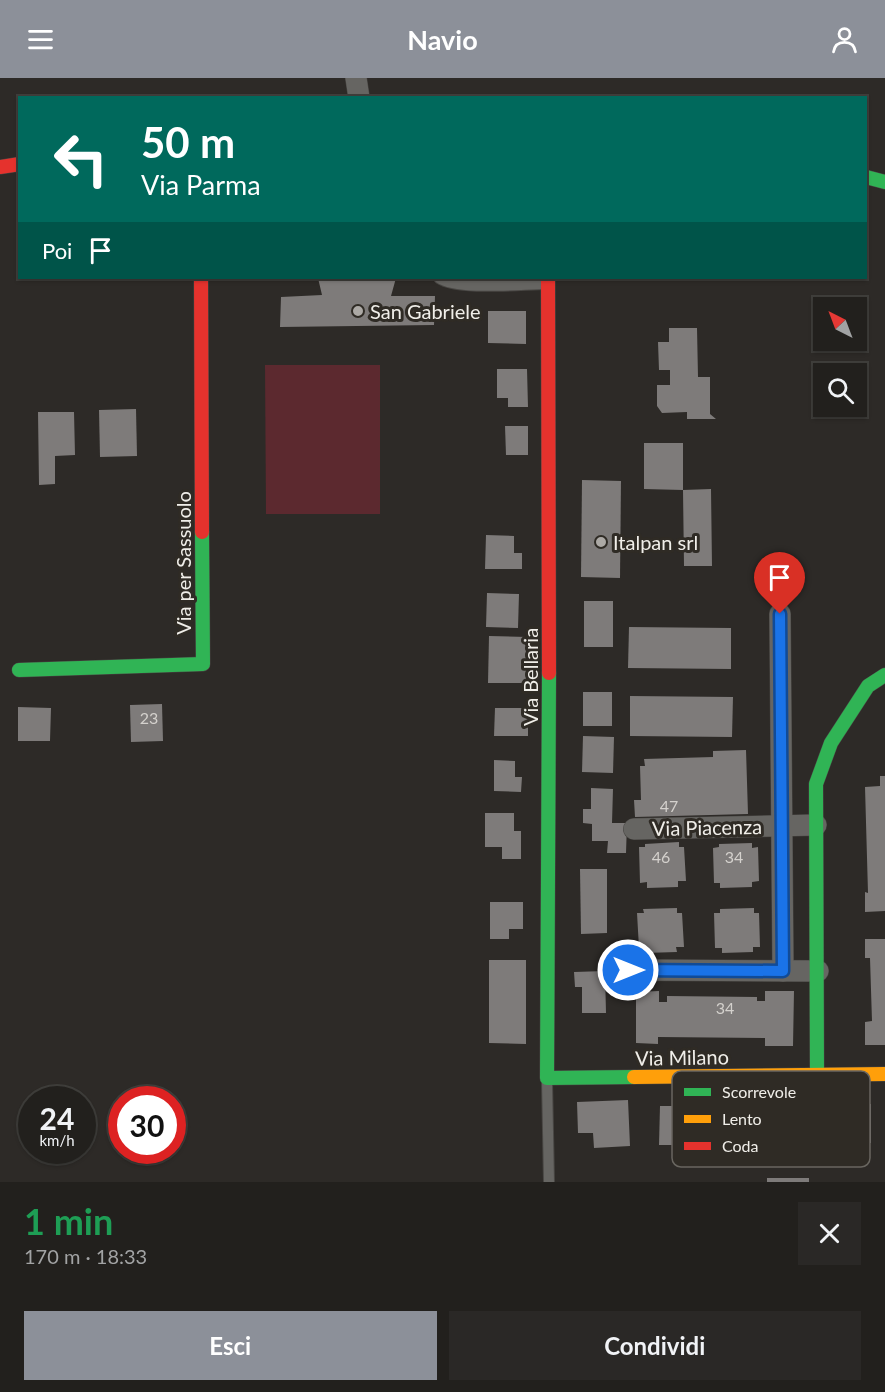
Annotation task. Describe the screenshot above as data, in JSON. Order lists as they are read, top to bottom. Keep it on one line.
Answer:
{"streets":{"street":["Via per Sassuolo","Via Bellaria","Via Piacenza","Via Milano"]},"crossings":[["Via Bellaria","Via Milano"]],"places":["San Gabriele","Italpan srl"],"house_numbers":["23","47","46","34","34"],"legend":["Scorrevole","Lento","Coda"],"north":"top left","page":{"header":"Navio","turn":["50 m","Via Parma"],"then":"Poi","speed":"24 km/h","limit":"30","heading":["1 min","170 m · 18:33"],"buttons":["Esci","Condividi"]}}
